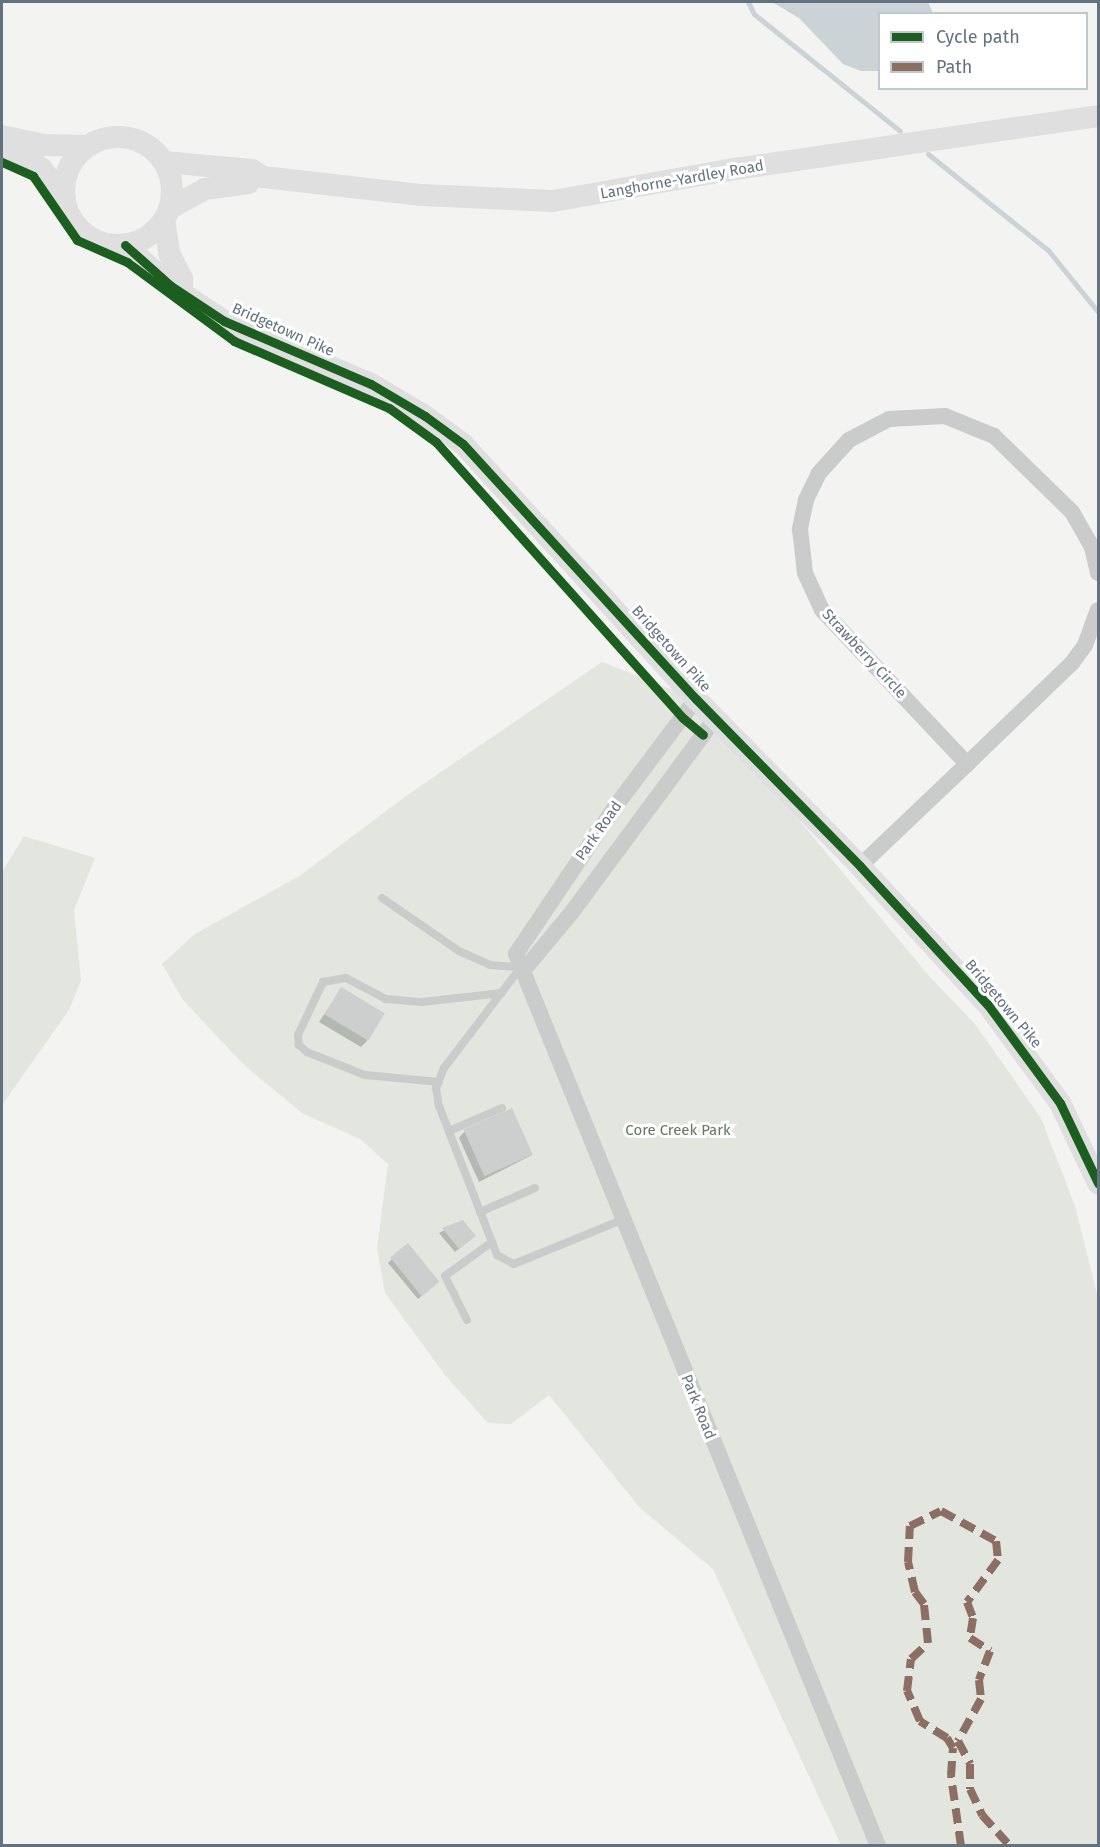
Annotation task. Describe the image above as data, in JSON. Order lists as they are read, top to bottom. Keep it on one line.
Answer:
{"streets":{"main road":["Langhorne-Yardley Road","Bridgetown Pike"],"street":["Strawberry Circle","Park Road"]},"crossings":[["Langhorne-Yardley Road","Bridgetown Pike"],["Bridgetown Pike","Park Road"]],"parks":["Core Creek Park"],"legend":["Cycle path","Path"]}
